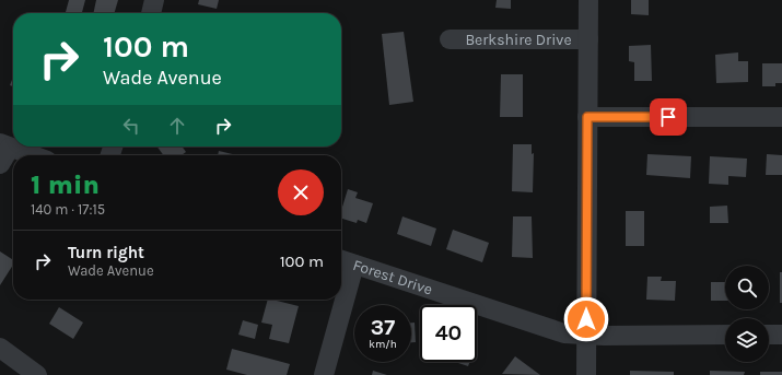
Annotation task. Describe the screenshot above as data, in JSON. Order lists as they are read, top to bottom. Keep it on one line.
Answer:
{"streets":{"street":["Berkshire Drive","Forest Drive"]},"page":{"turn":["100 m","Wade Avenue"],"heading":["1 min","140 m · 17:15"],"list":[{"name":"Turn right","note":"Wade Avenue","value":"100 m"}],"speed":"37 km/h","limit":"40"}}
